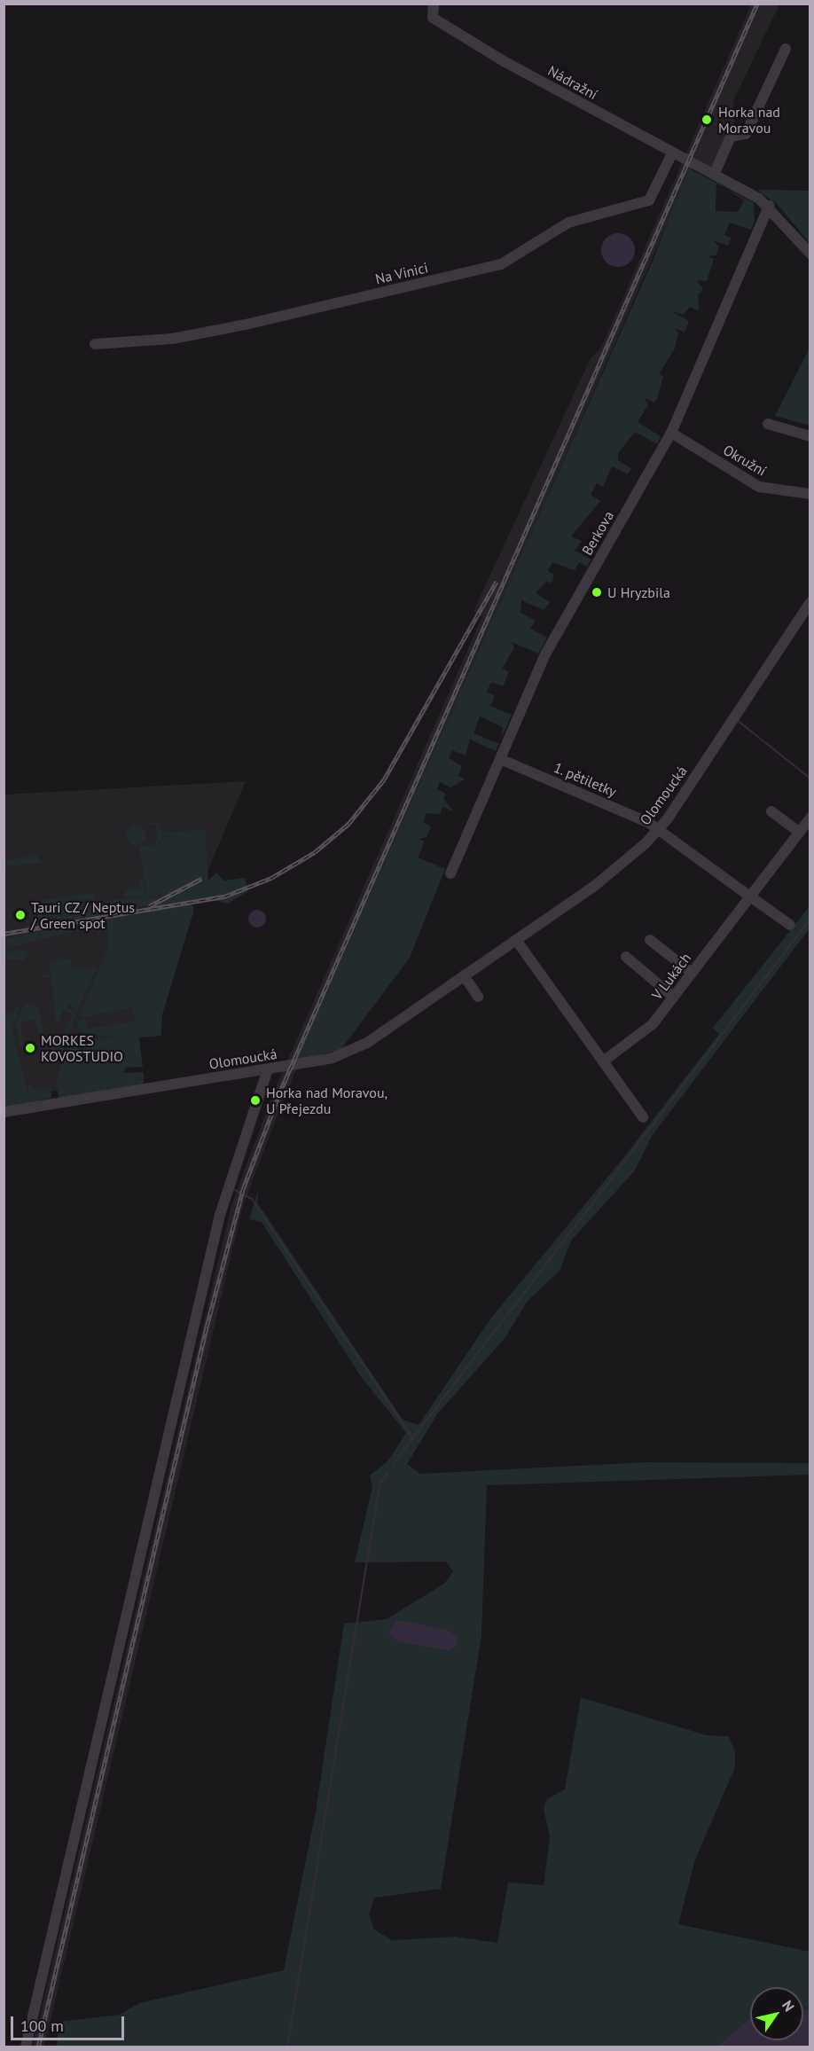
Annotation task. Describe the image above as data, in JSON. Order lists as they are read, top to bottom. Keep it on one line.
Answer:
{"streets":{"street":["Nádražní","Na Vinici","Okružní","Berkova","1. pětiletky","Olomoucká","V Lukách"]},"crossings":[["Nádražní","Na Vinici"],["Nádražní","Berkova"],["Okružní","Berkova"],["Berkova","1. pětiletky"],["1. pětiletky","Olomoucká"]],"places":["Horka nad Moravou","U Hryzbila","Tauri CZ / Neptus / Green spot","MORKES KOVOSTUDIO","Horka nad Moravou, U Přejezdu"],"scale_bar":"100 m","north":"top right"}
